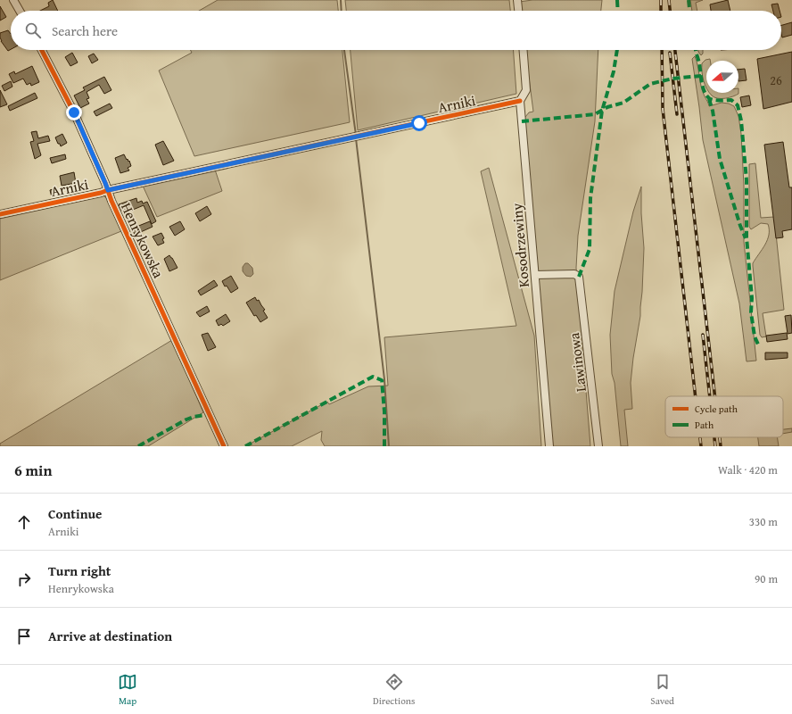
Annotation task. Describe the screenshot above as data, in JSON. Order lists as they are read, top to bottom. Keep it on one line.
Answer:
{"streets":{"street":["Arniki","Henrykowska","Kosodrzewiny","Lawinowa"]},"crossings":[["Arniki","Henrykowska"],["Arniki","Kosodrzewiny"],["Kosodrzewiny","Lawinowa"]],"house_numbers":["26"],"legend":["Cycle path","Path"],"north":"left","page":{"search":"Search here","heading":["6 min","Walk · 420 m"],"list":[["Continue","Arniki","330 m"],["Turn right","Henrykowska","90 m"],"Arrive at destination"],"nav":["Map","Directions","Saved"]}}
